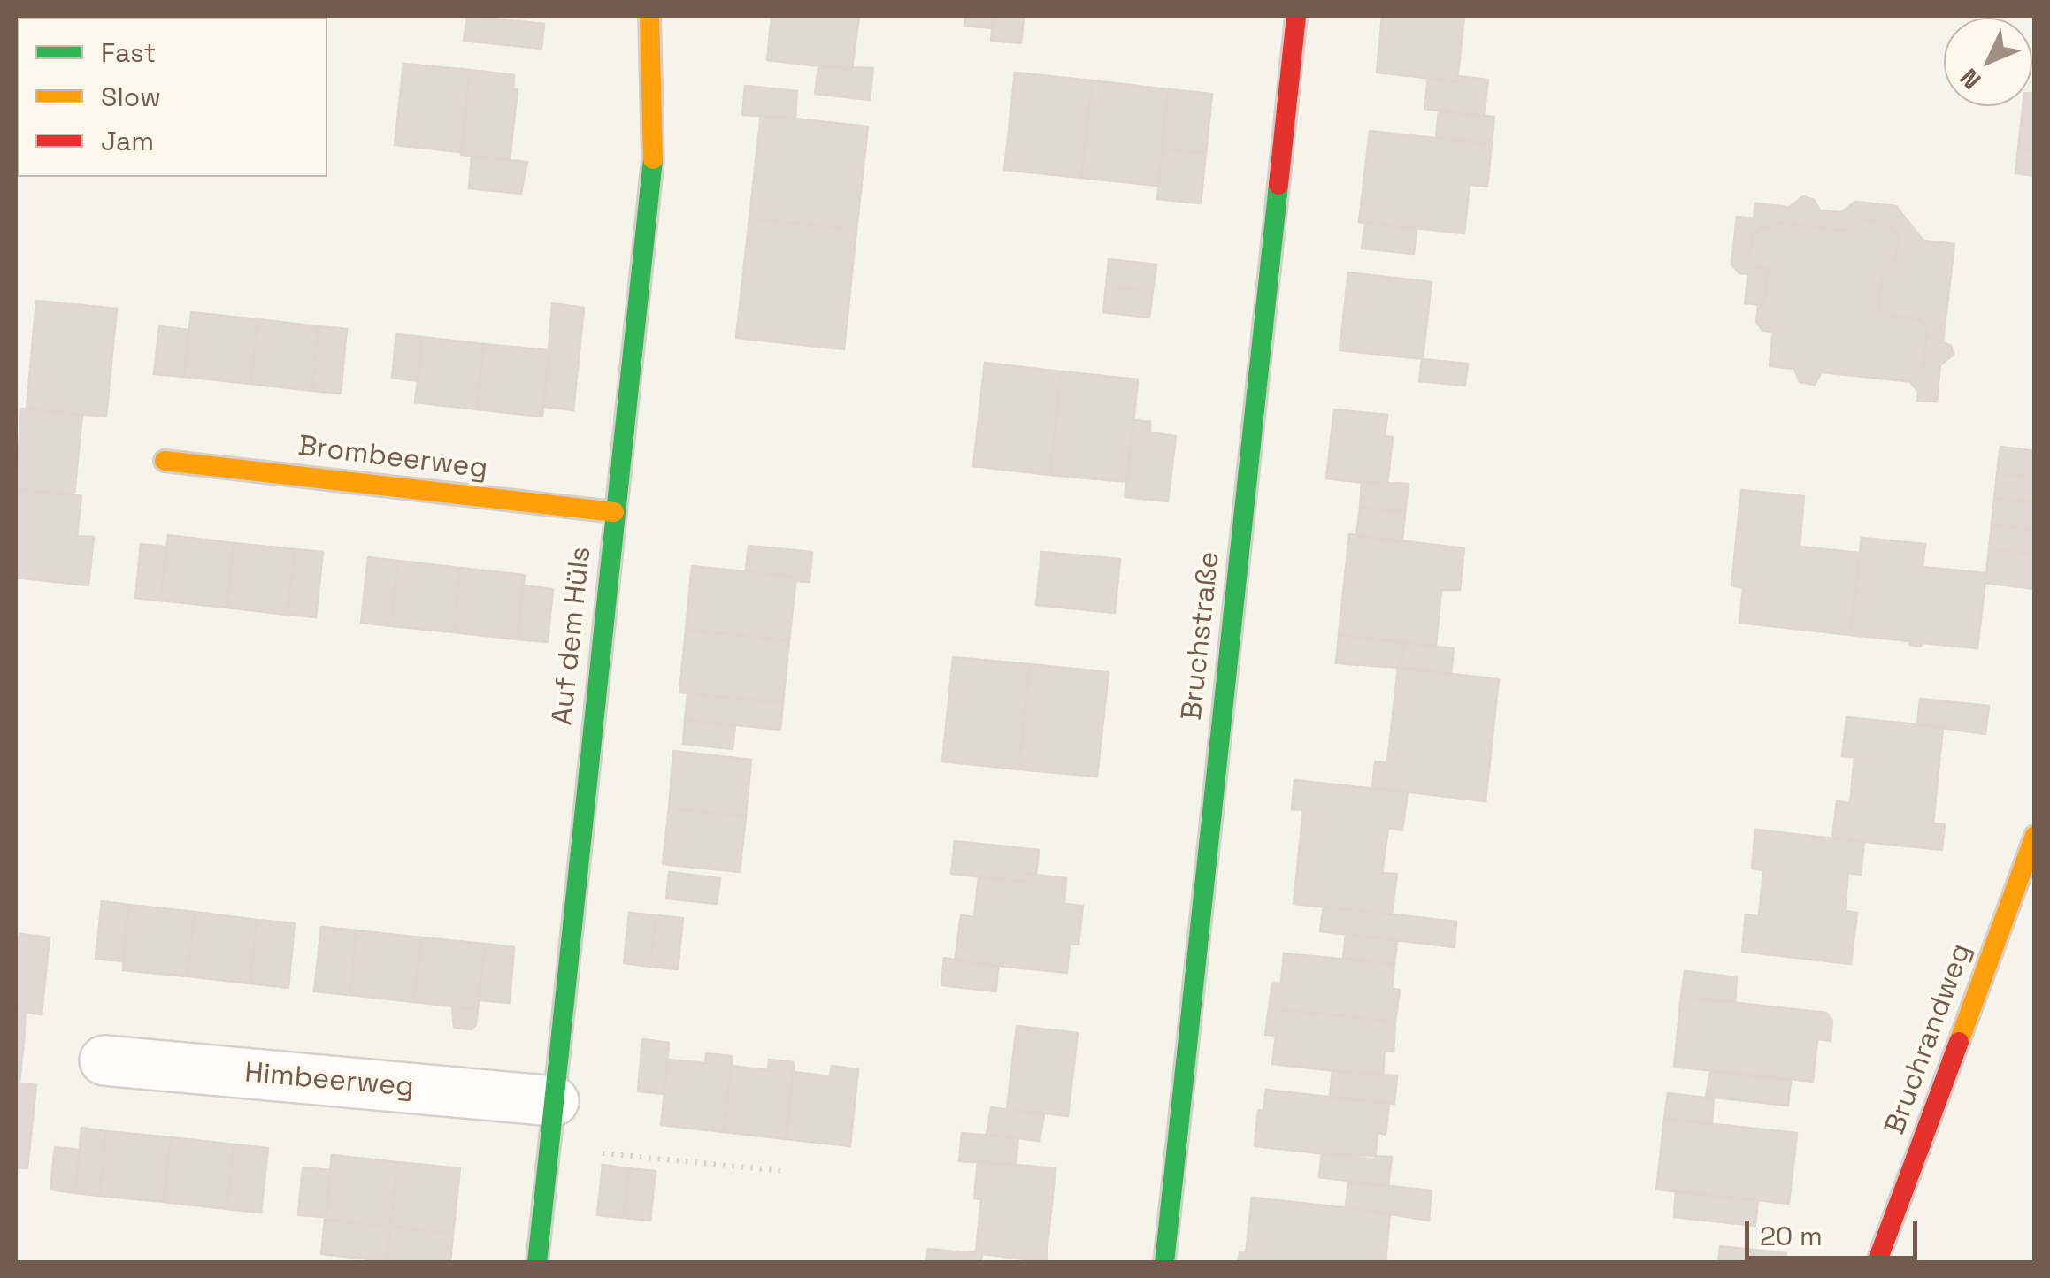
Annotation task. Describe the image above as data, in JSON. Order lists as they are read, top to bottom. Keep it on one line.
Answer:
{"streets":{"street":["Brombeerweg","Auf dem Hüls","Bruchstraße","Bruchrandweg","Himbeerweg"]},"crossings":[["Brombeerweg","Auf dem Hüls"],["Auf dem Hüls","Himbeerweg"]],"legend":["Fast","Slow","Jam"],"scale_bar":"20 m","north":"bottom left"}
